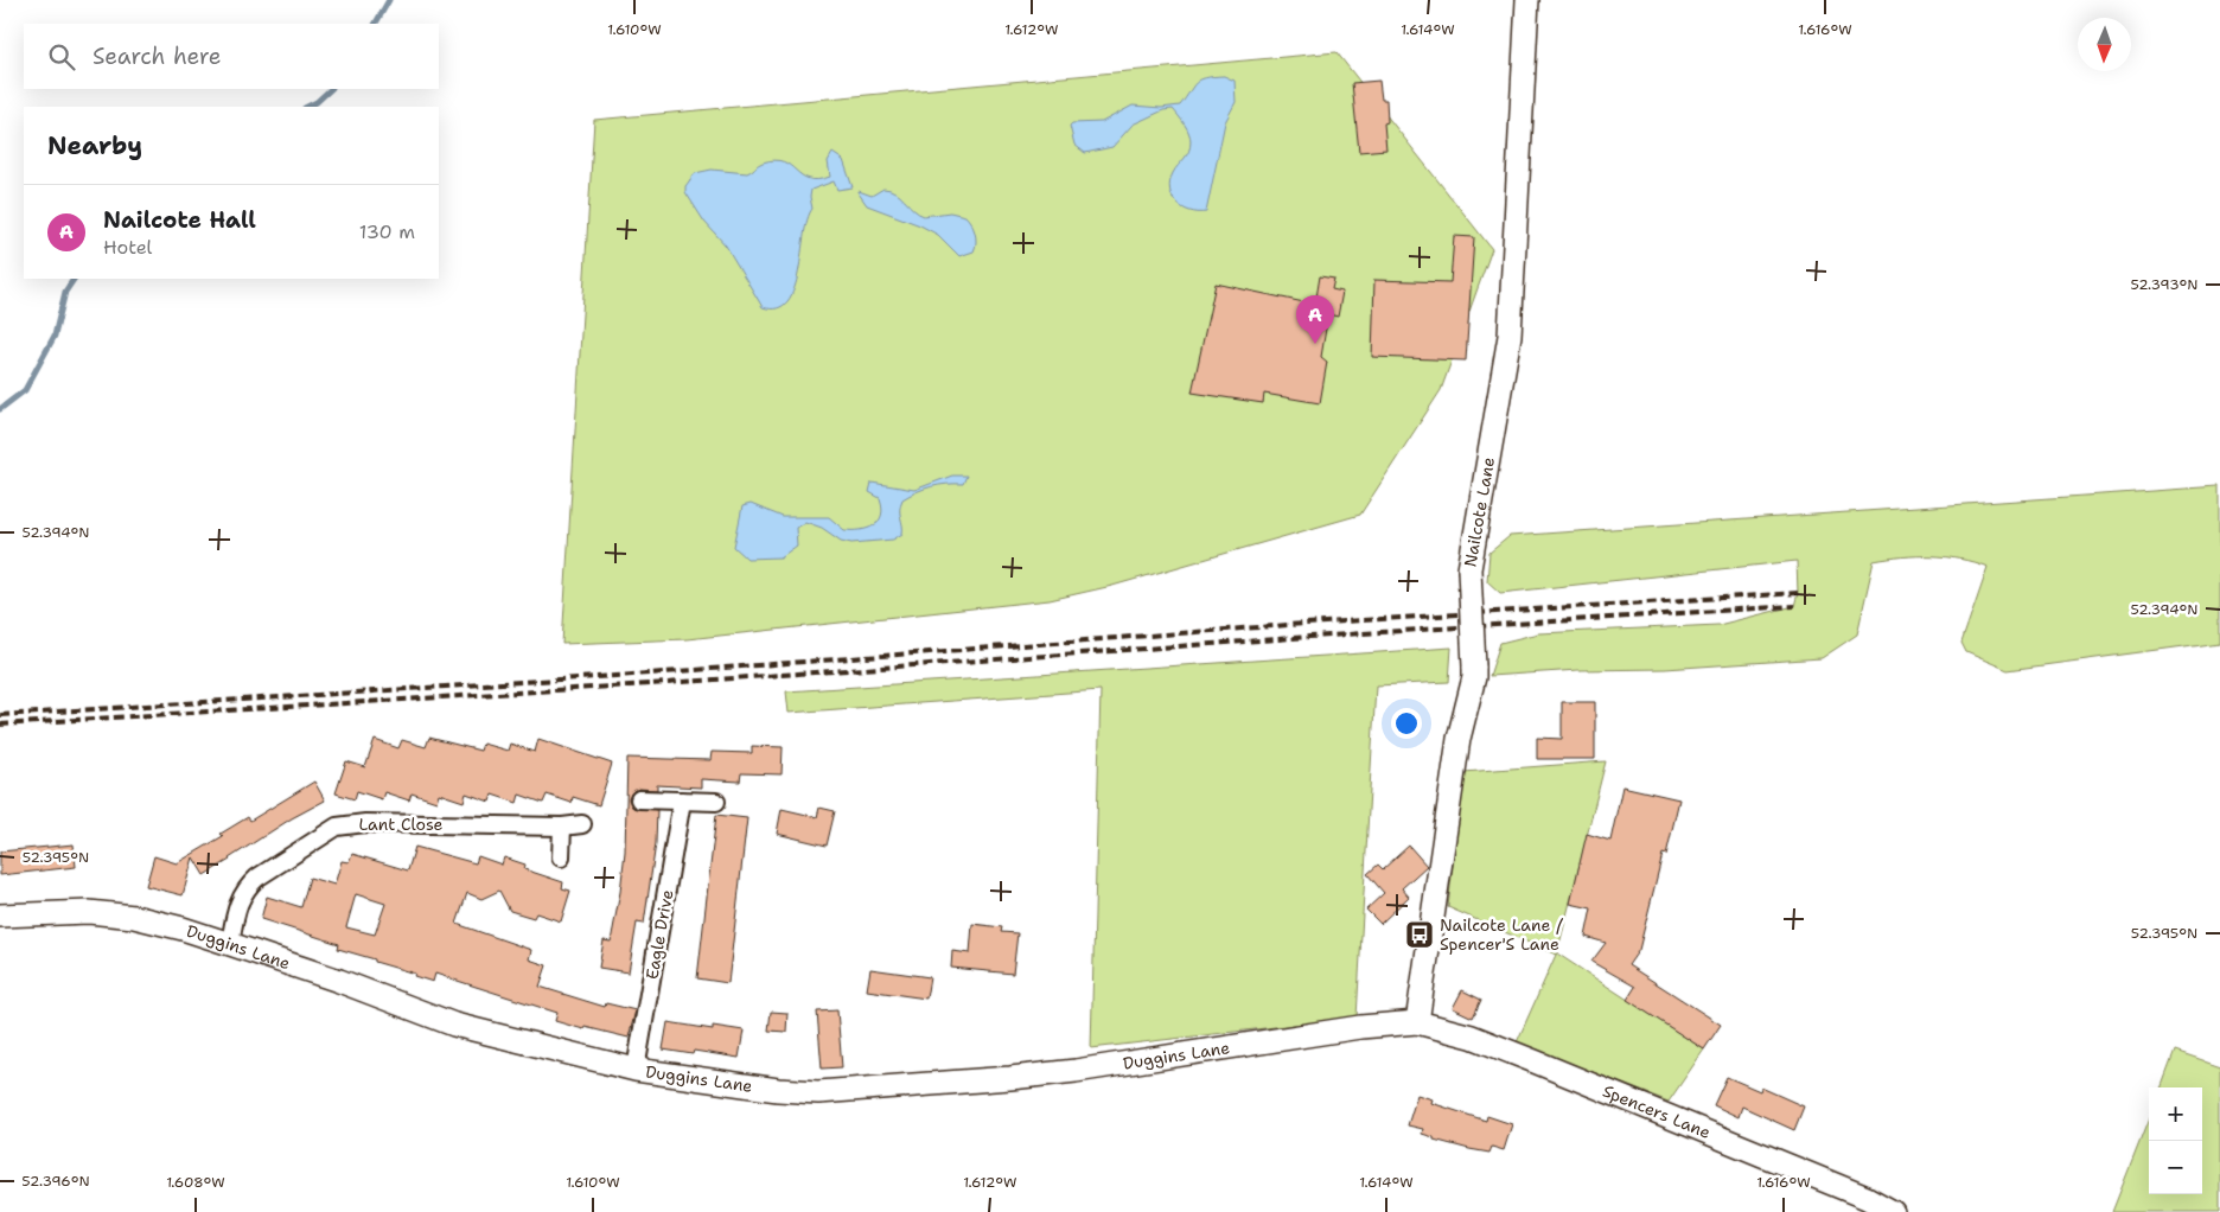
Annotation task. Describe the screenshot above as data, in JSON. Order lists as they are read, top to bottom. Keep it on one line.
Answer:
{"streets":{"main road":["Nailcote Lane","Duggins Lane","Spencers Lane"],"street":["Lant Close","Eagle Drive"]},"crossings":[["Nailcote Lane","Duggins Lane"],["Nailcote Lane","Spencers Lane"],["Lant Close","Duggins Lane"],["Eagle Drive","Duggins Lane"],["Duggins Lane","Spencers Lane"]],"places":{"bus stop":["Nailcote Lane / Spencer'S Lane"]},"north":"bottom","page":{"search":"Search here","heading":"Nearby","list":[{"mark":"A","name":"Nailcote Hall","note":"Hotel","value":"130 m"}],"pins":"A","map_buttons":["+","−"]},"coordinates":["1.610°W","1.612°W","1.614°W","1.616°W","52.393°N","52.394°N","52.395°N","52.396°N","1.608°W"]}
